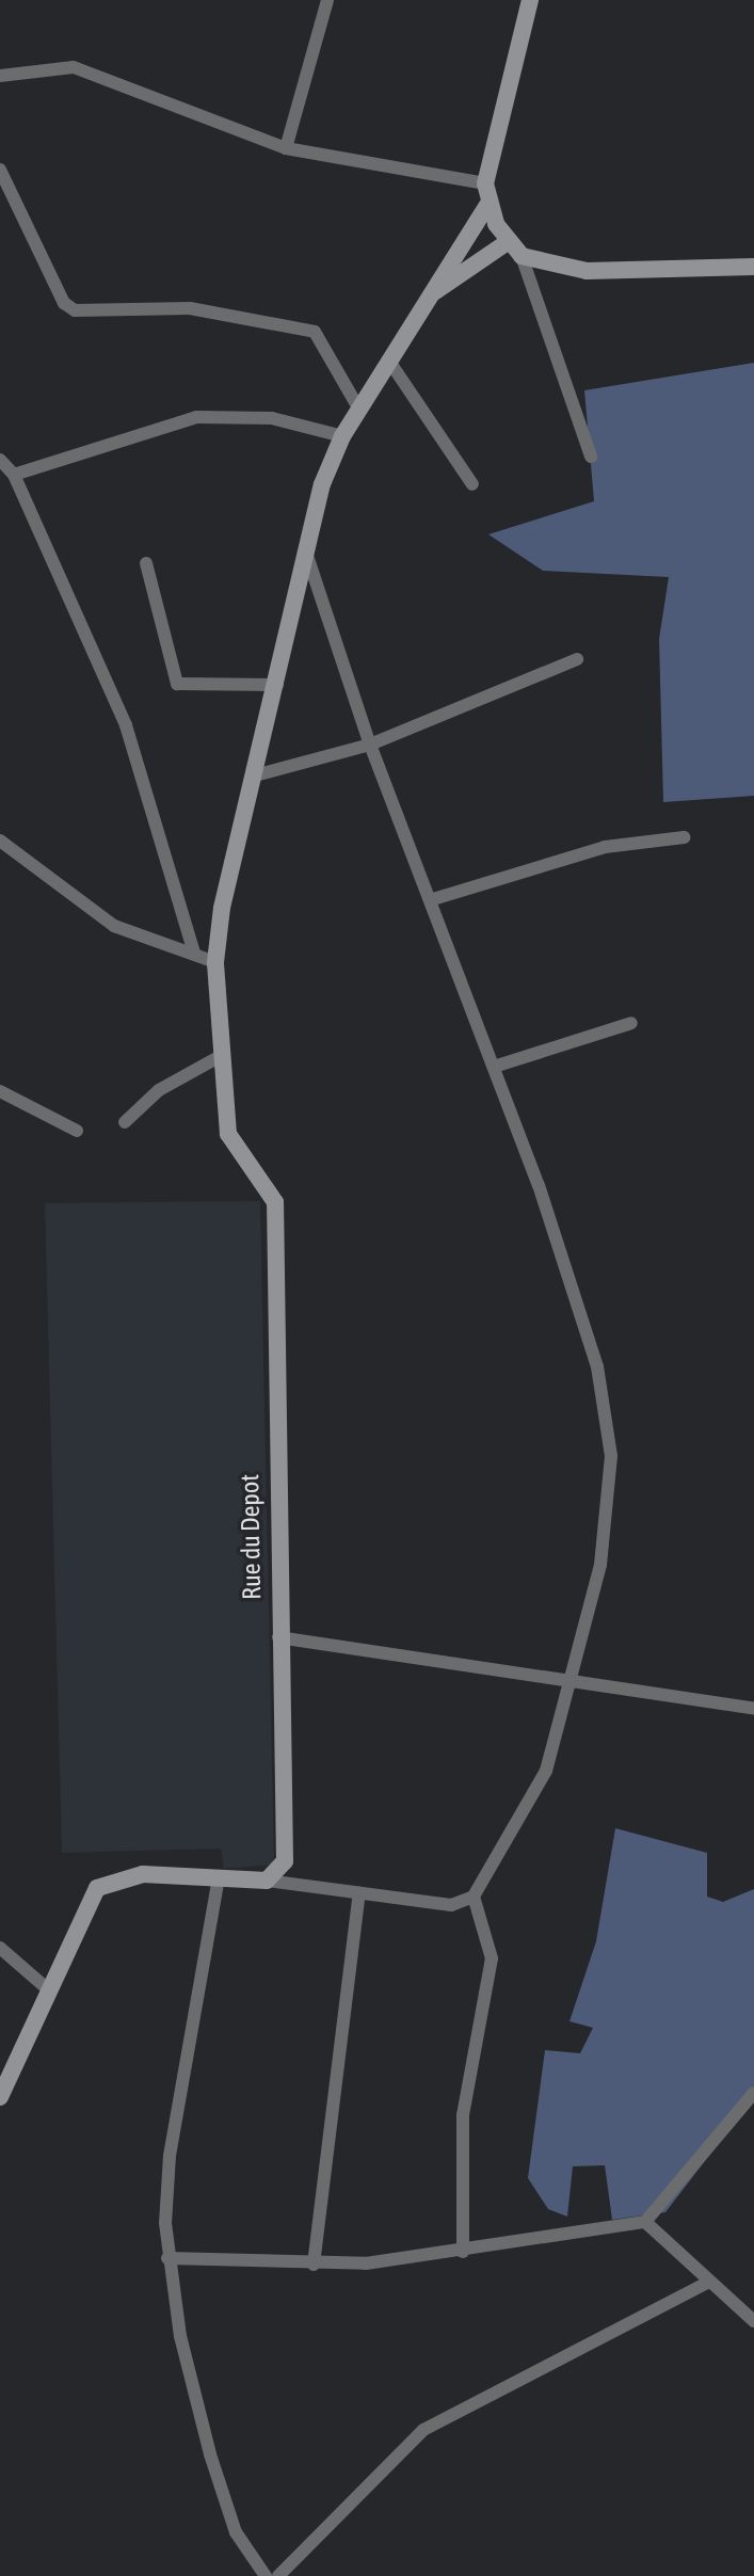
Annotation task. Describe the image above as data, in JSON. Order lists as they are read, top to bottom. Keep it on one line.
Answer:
{"streets":{"street":["Rue du Depot"]}}
